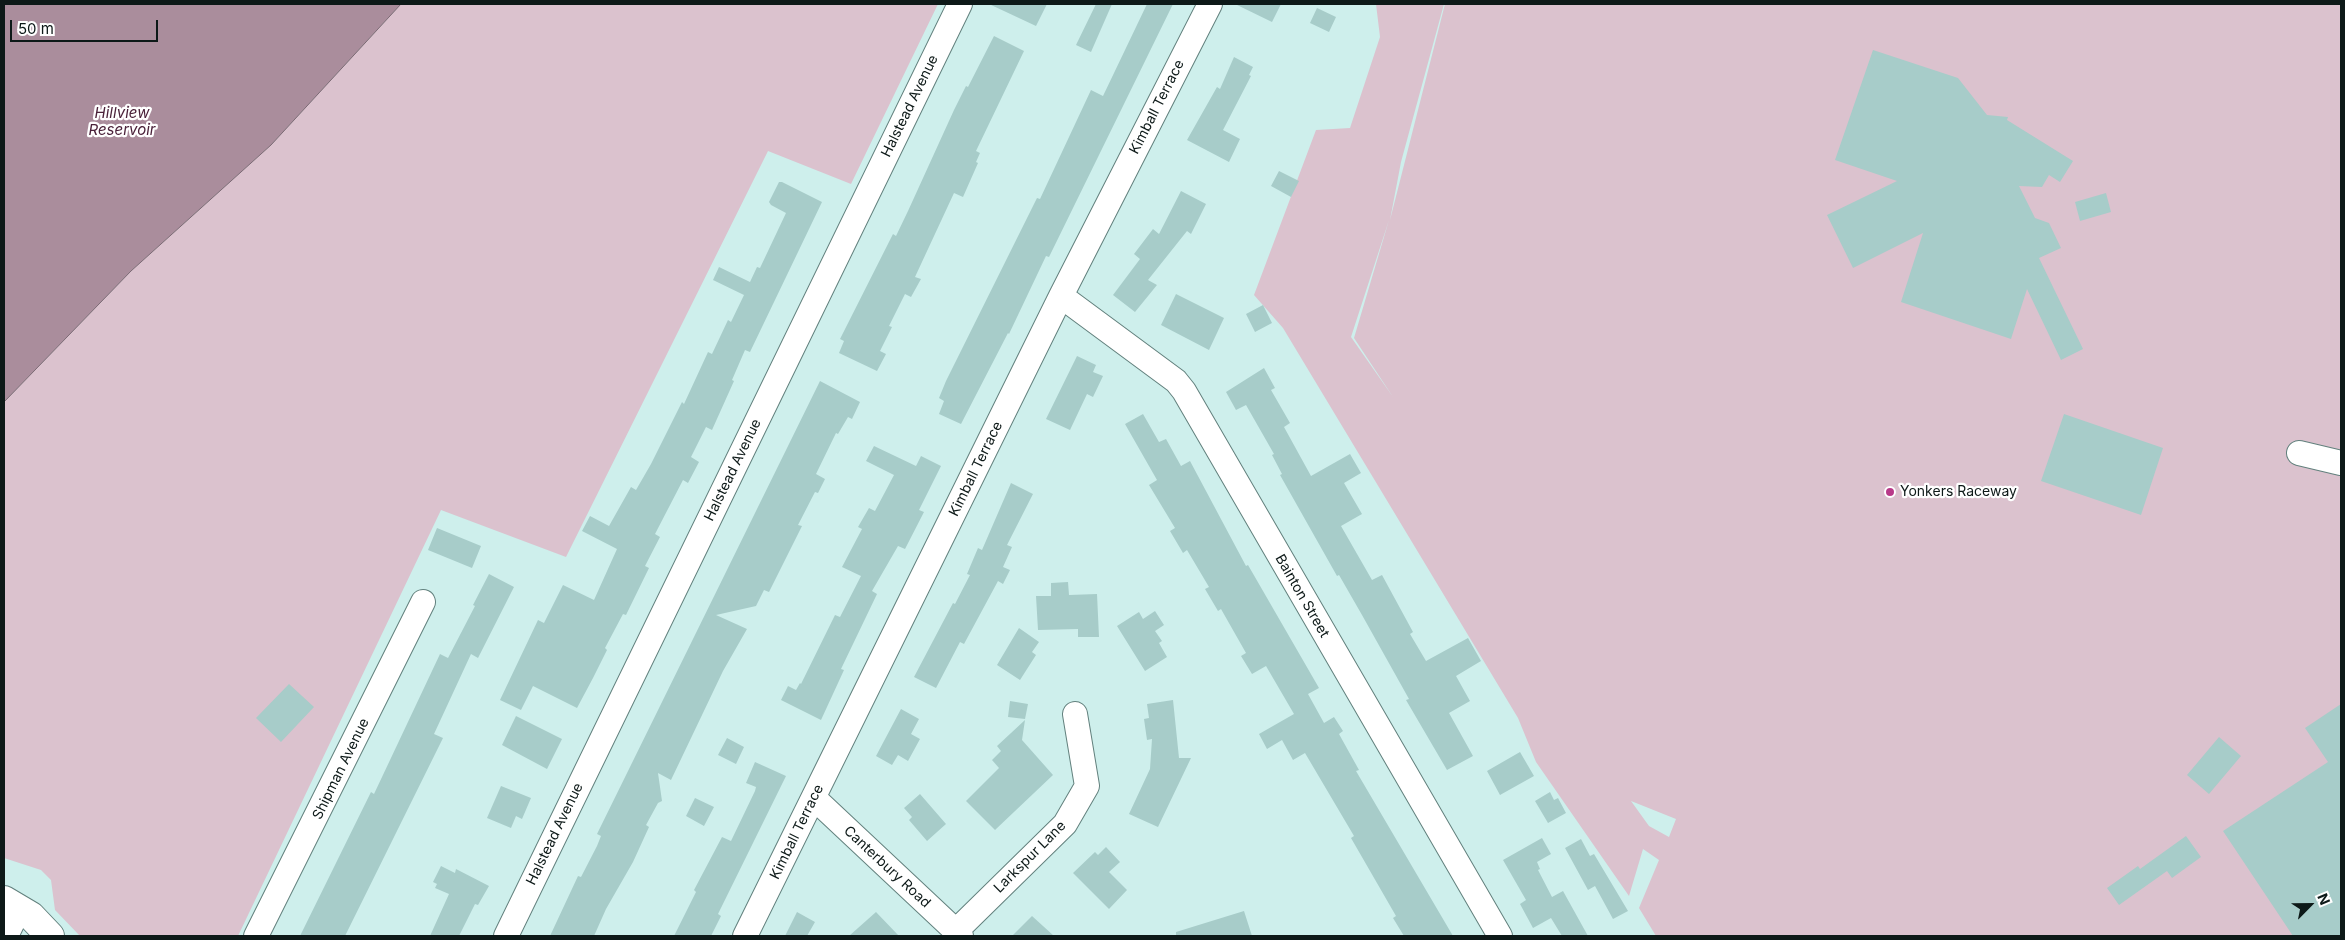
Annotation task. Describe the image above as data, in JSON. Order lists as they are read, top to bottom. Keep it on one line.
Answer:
{"streets":{"street":["Halstead Avenue","Kimball Terrace","Bainton Street","Shipman Avenue","Larkspur Lane","Canterbury Road"]},"crossings":[["Kimball Terrace","Bainton Street"],["Kimball Terrace","Canterbury Road"],["Larkspur Lane","Canterbury Road"]],"water":["Hillview Reservoir"],"places":["Yonkers Raceway"],"scale_bar":"50 m","north":"top right"}
